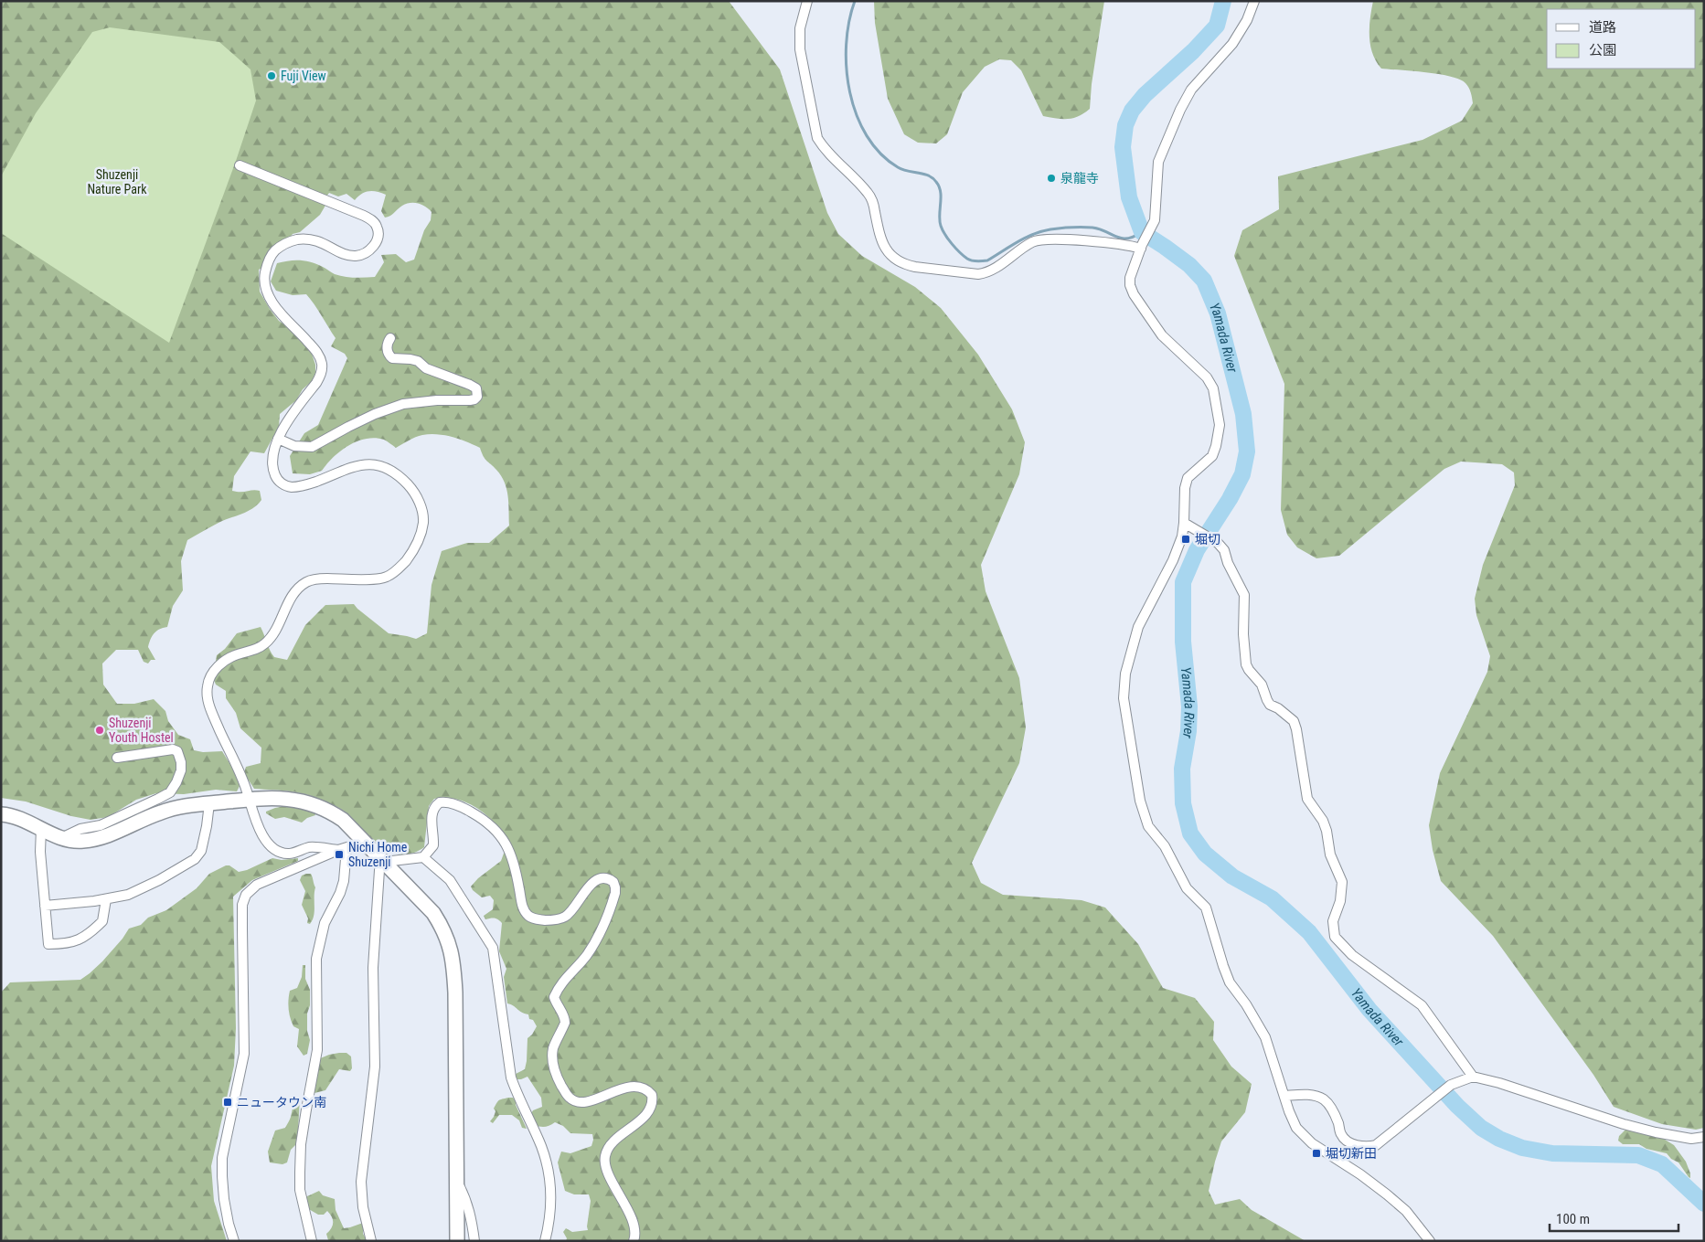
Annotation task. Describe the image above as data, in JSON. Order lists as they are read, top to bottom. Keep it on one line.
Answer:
{"water":["Yamada River"],"parks":["Shuzenji Nature Park"],"places":{"other":["Fuji View","泉龍寺","Shuzenji Youth Hostel"],"transit":["堀切","Nichi Home Shuzenji","ニュータウン南","堀切新田"]},"legend":["道路","公園"],"scale_bar":"100 m"}
